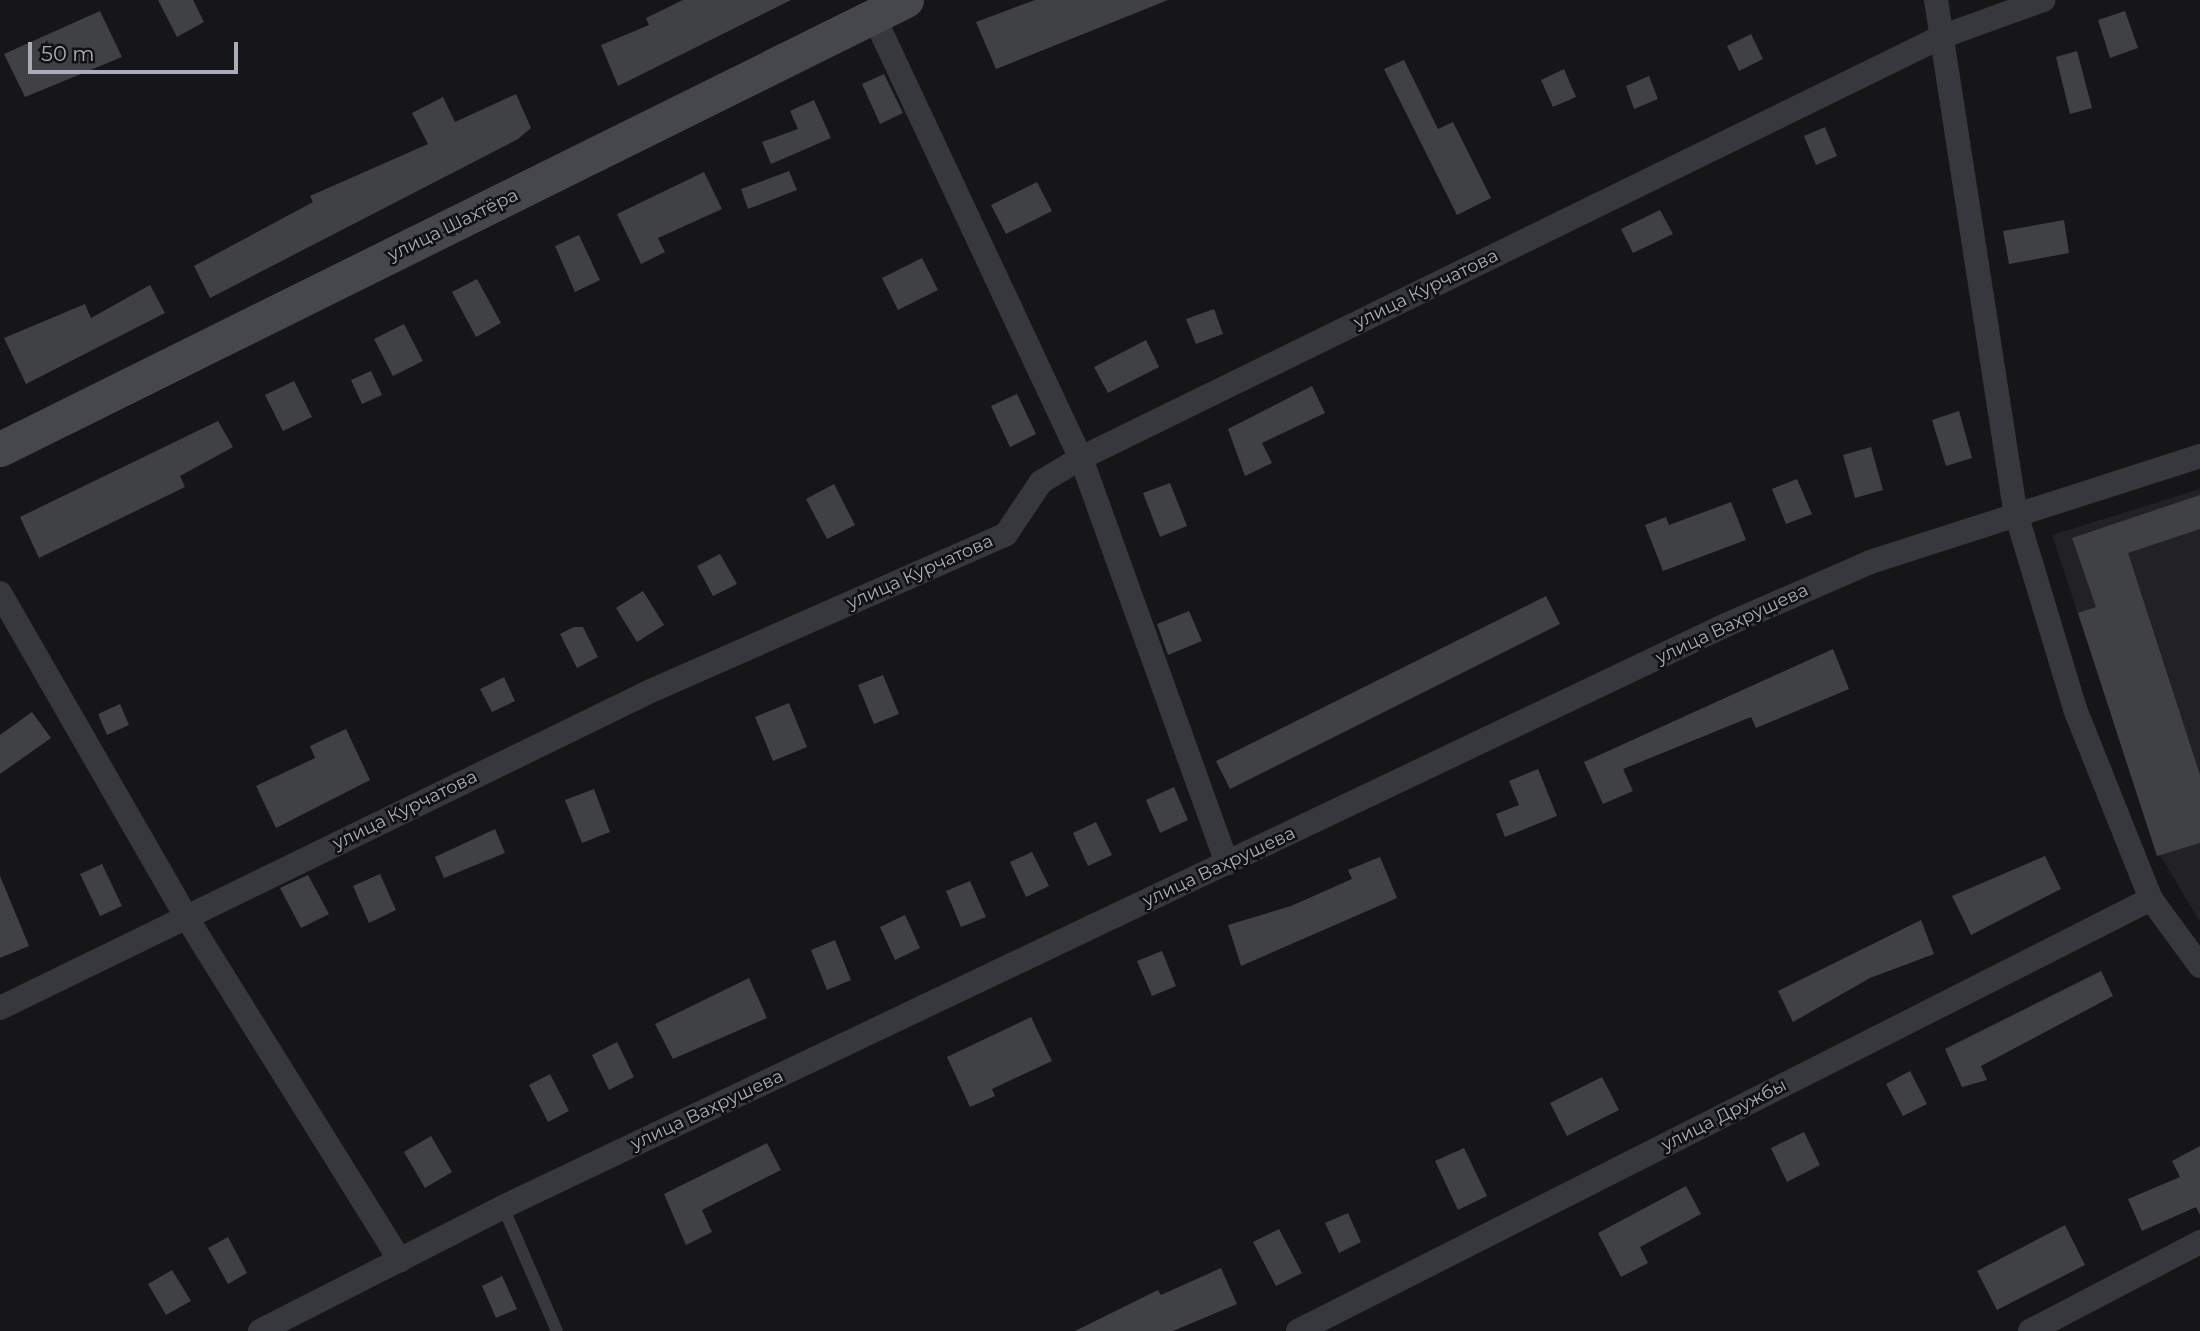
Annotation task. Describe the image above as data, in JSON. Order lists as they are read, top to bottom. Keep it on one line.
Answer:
{"streets":{"street":["улица Шахтёра","улица Курчатова","улица Вахрушева","улица Дружбы"]},"scale_bar":"50 m"}
